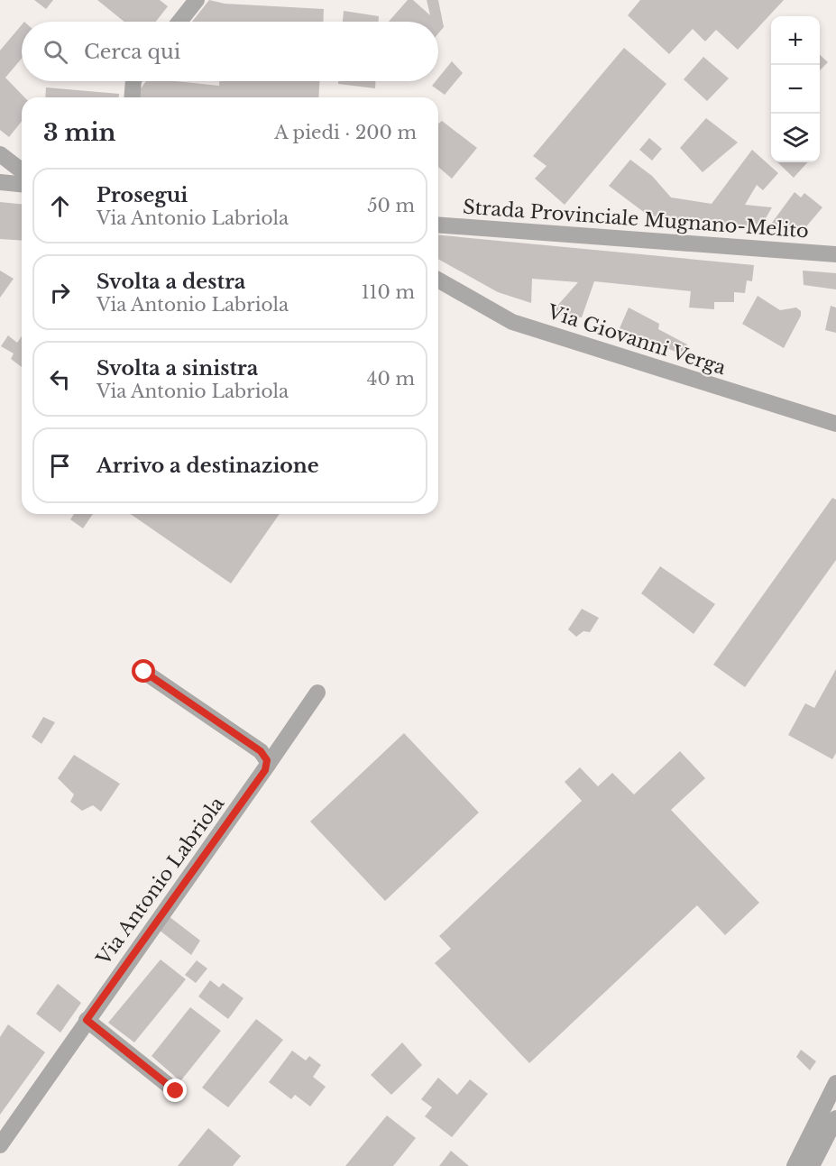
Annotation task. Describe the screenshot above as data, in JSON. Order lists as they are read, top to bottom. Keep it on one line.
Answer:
{"streets":{"street":["Strada Provinciale Mugnano-Melito","Via Giovanni Verga","Via Antonio Labriola"]},"page":{"map_buttons":["+","−"],"search":"Cerca qui","heading":["3 min","A piedi · 200 m"],"list":[["Prosegui","Via Antonio Labriola","50 m"],["Svolta a destra","Via Antonio Labriola","110 m"],["Svolta a sinistra","Via Antonio Labriola","40 m"],"Arrivo a destinazione"]}}
